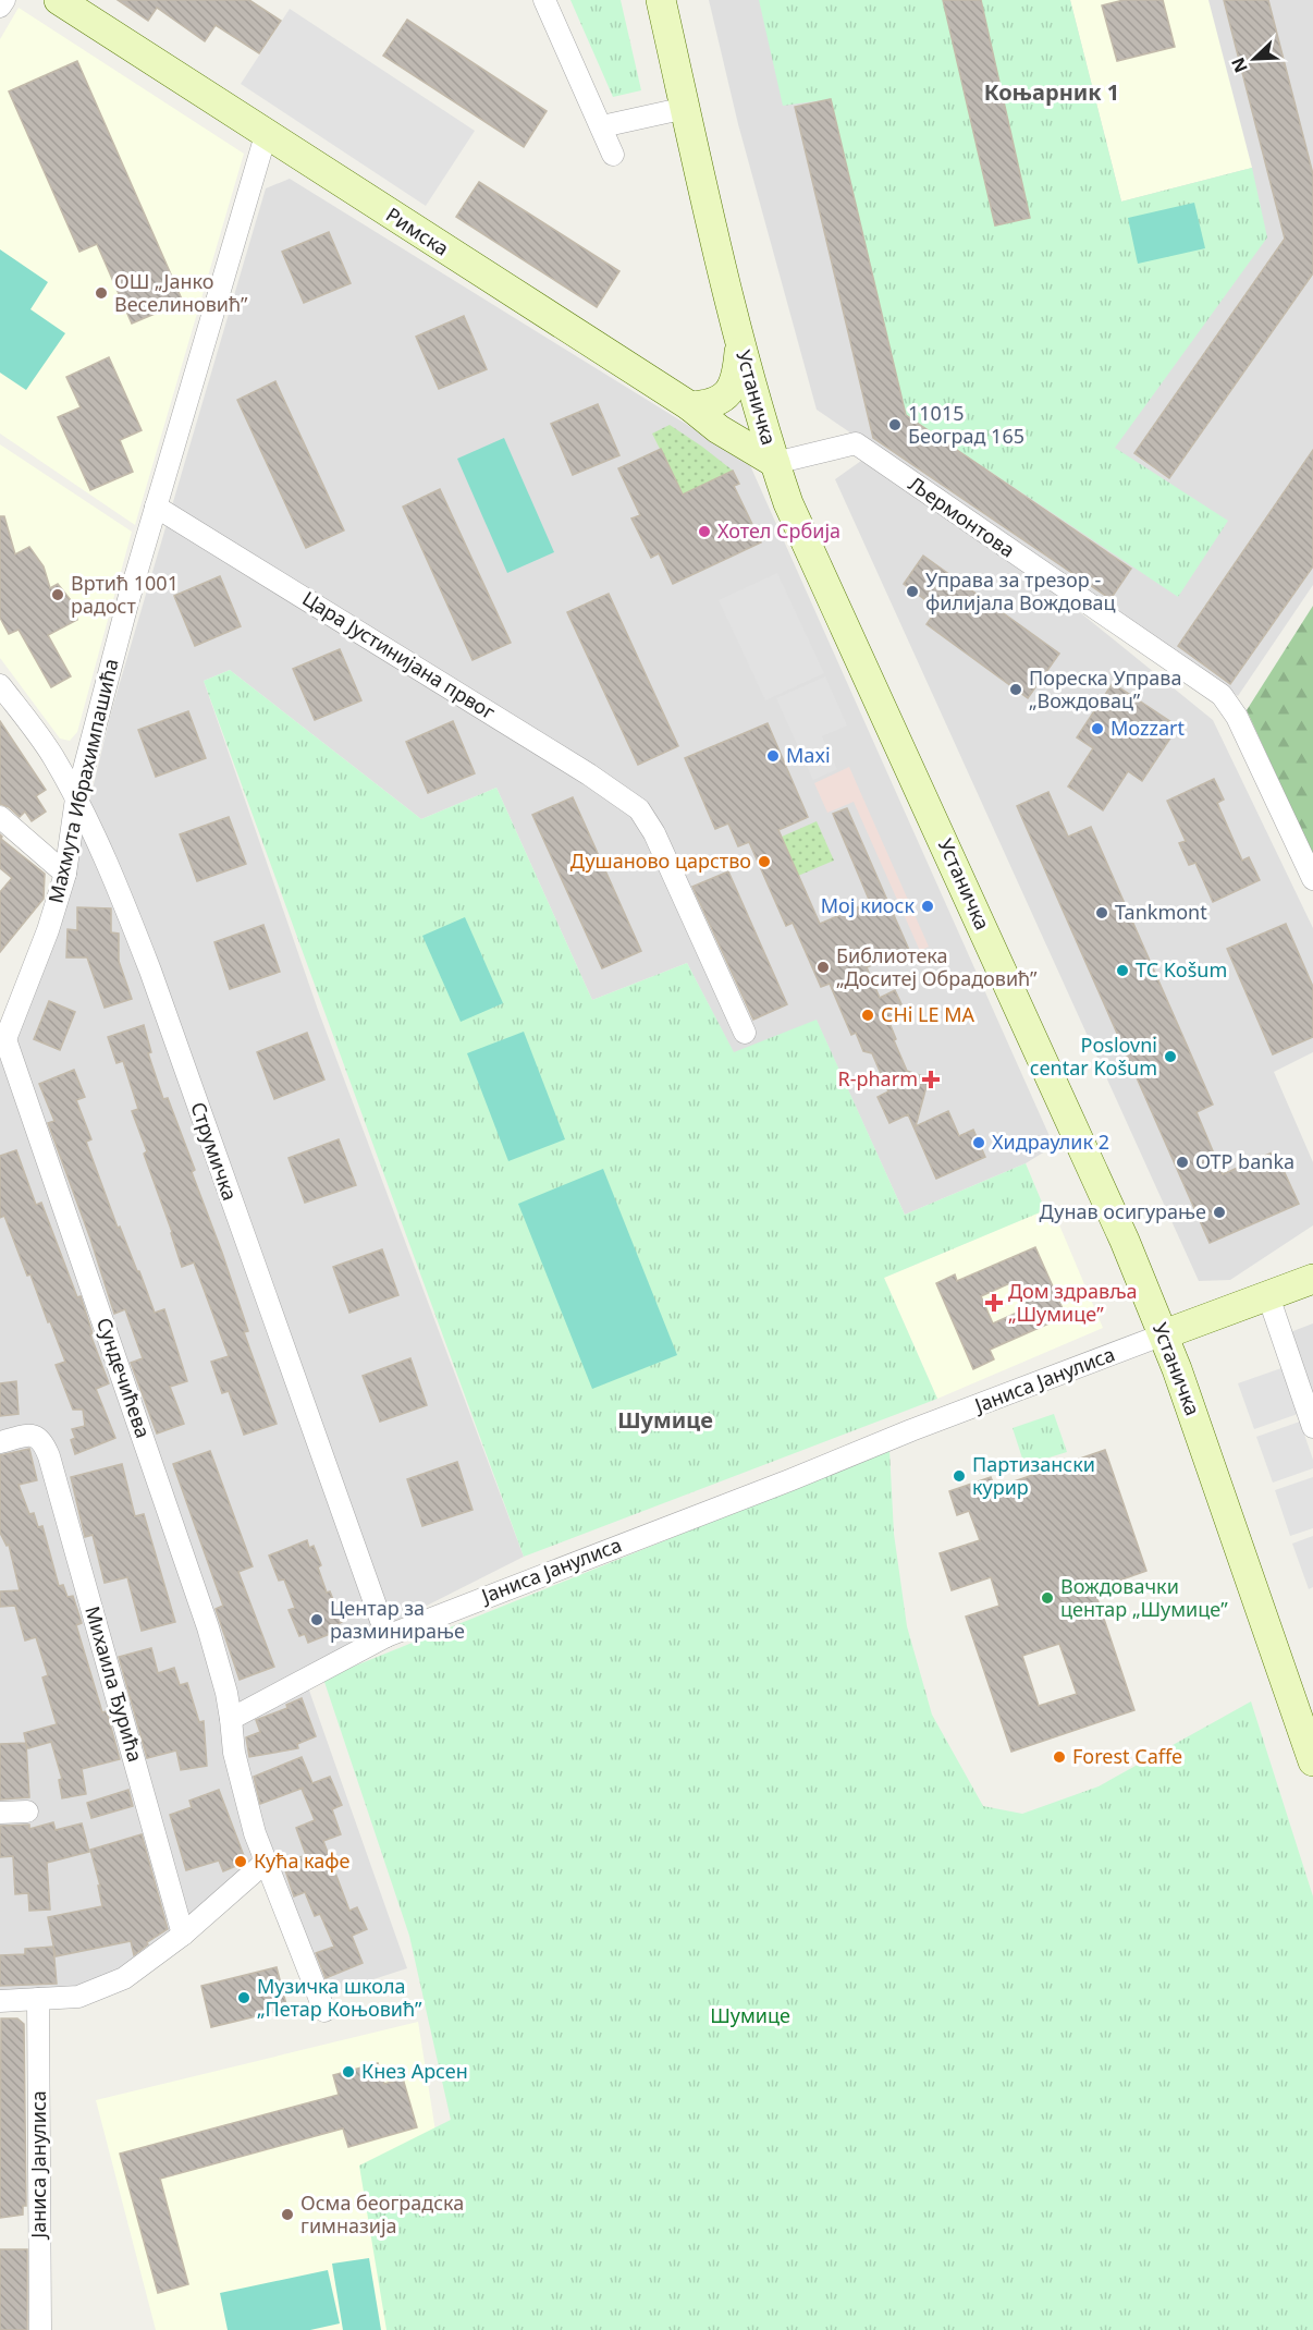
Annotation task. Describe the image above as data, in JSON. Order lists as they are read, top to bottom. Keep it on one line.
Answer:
{"streets":{"main road":["Римска","Устаничка"],"street":["Љермонтова","Цара Јустинијана првог","Махмута Ибрахимпашића","Струмичка","Сундечићева","Јаниса Јанулиса","Михаила Ђурића"]},"crossings":[["Римска","Устаничка"],["Римска","Љермонтова"],["Римска","Махмута Ибрахимпашића"],["Устаничка","Љермонтова"],["Устаничка","Јаниса Јанулиса"],["Цара Јустинијана првог","Махмута Ибрахимпашића"],["Махмута Ибрахимпашића","Струмичка"],["Махмута Ибрахимпашића","Сундечићева"],["Струмичка","Јаниса Јанулиса"],["Сундечићева","Јаниса Јанулиса"]],"districts":["Коњарник 1","Шумице"],"parks":["Шумице"],"places":{"other":["ОШ „Јанко Веселиновић”","11015 Београд 165","Хотел Србија","Управа за трезор - филијала Вождовац","Вртић 1001 радост","Пореска Управа „Вождовац”","Mozzart","Maxi","Душаново царство","Мој киоск","Tankmont","Библиотека „Доситеј Обрадовић”","TC Košum","CHi LE MA","Poslovni centar Košum","Хидраулик 2","OTP banka","Дунав осигурање","Партизански курир","Вождовачки центар „Шумице”","Центар за разминирање","Forest Caffe","Кућа кафе","Музичка школа „Петар Коњовић”","Кнез Арсен","Осма београдска гимназија"],"health":["R-pharm","Дом здравља „Шумице”"]},"north":"bottom left"}
